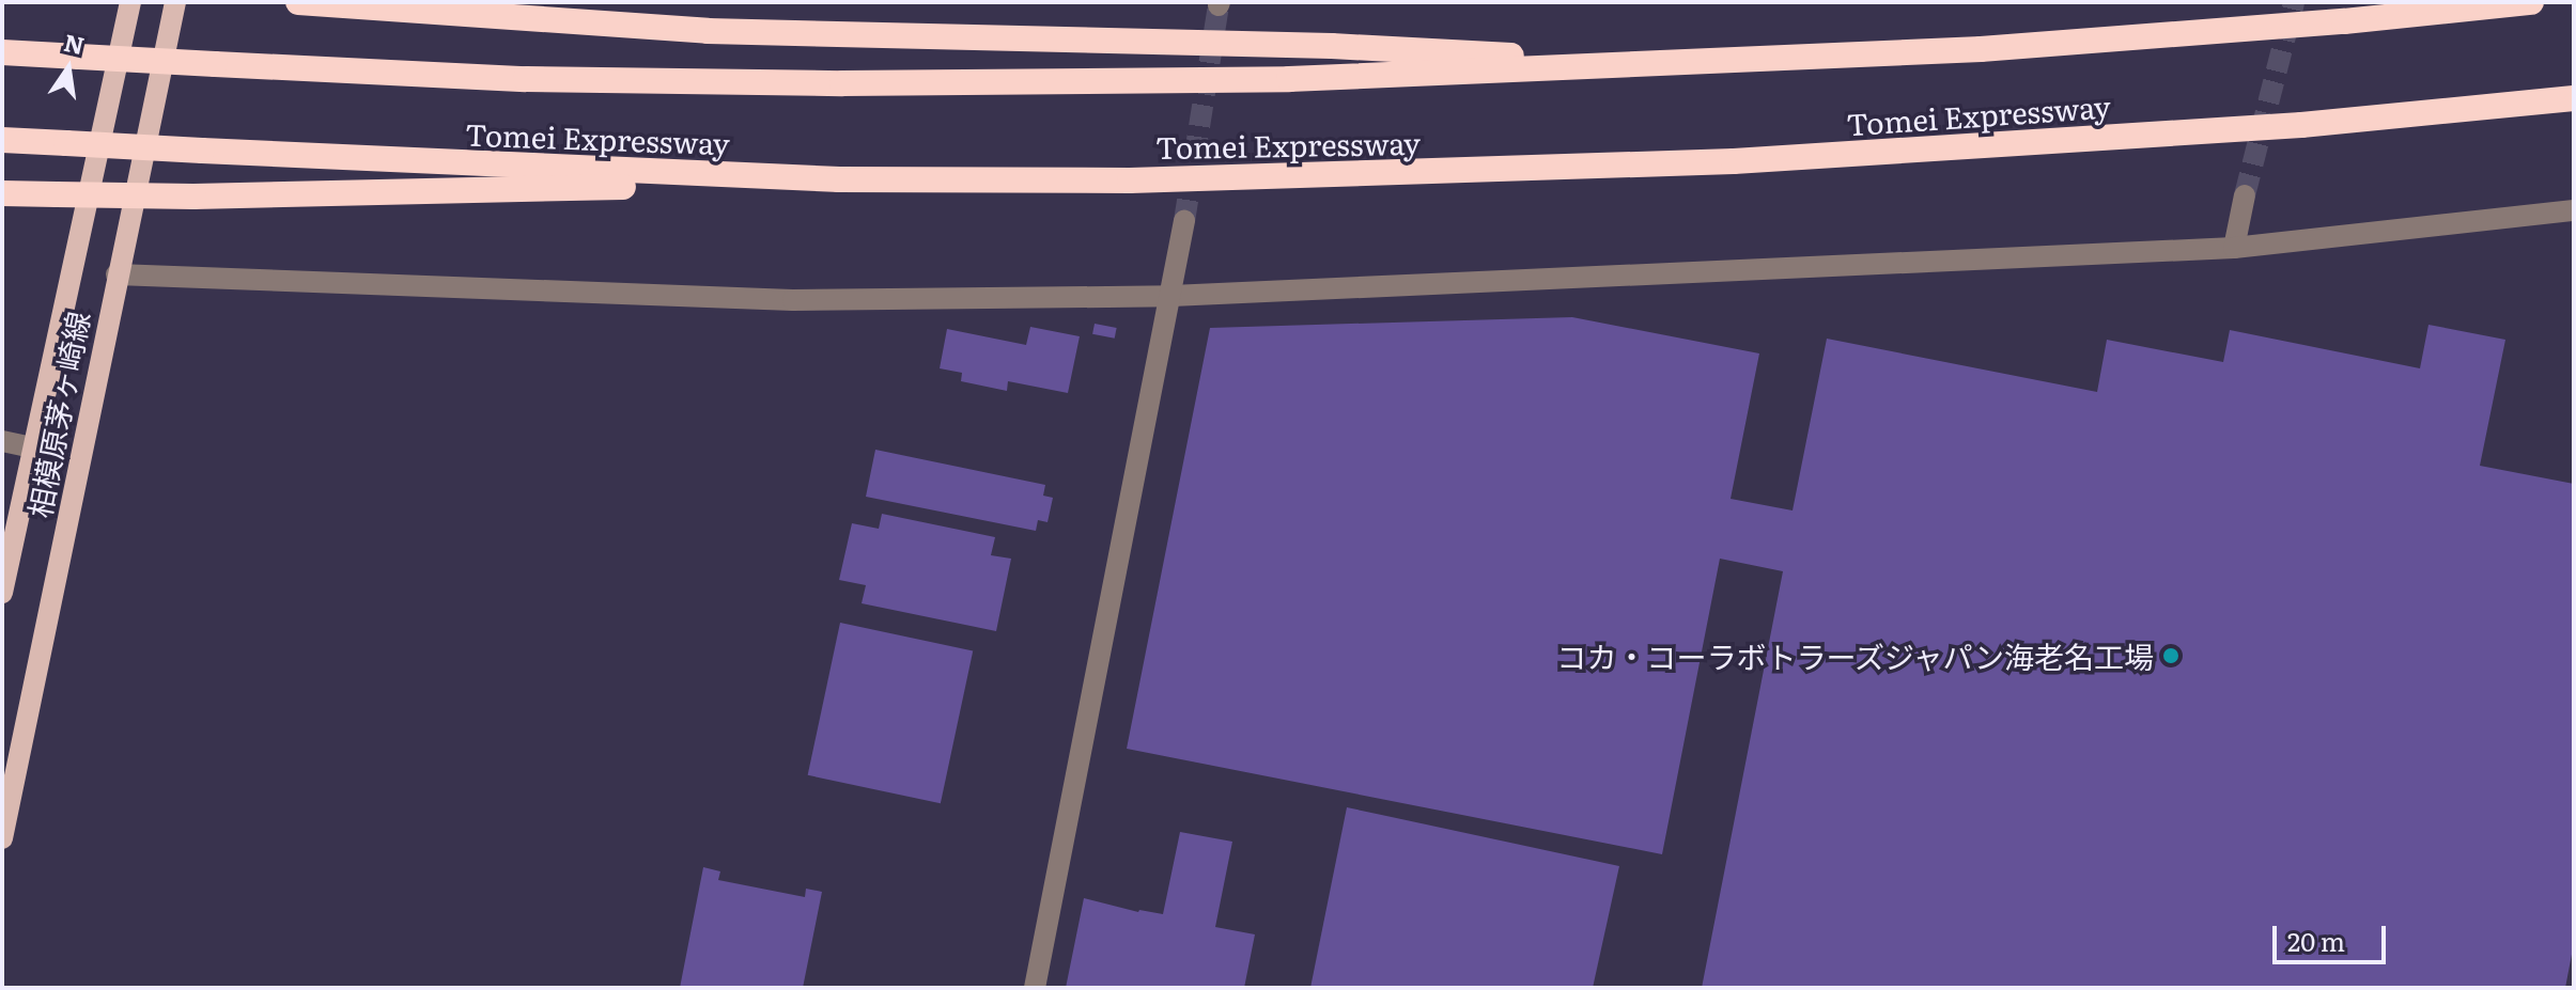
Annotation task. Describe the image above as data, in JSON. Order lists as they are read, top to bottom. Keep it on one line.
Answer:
{"streets":{"highway":["Tomei Expressway"],"main road":["相模原茅ヶ崎線"]},"places":["コカ・コーラボトラーズジャパン海老名工場"],"scale_bar":"20 m","north":"top"}
